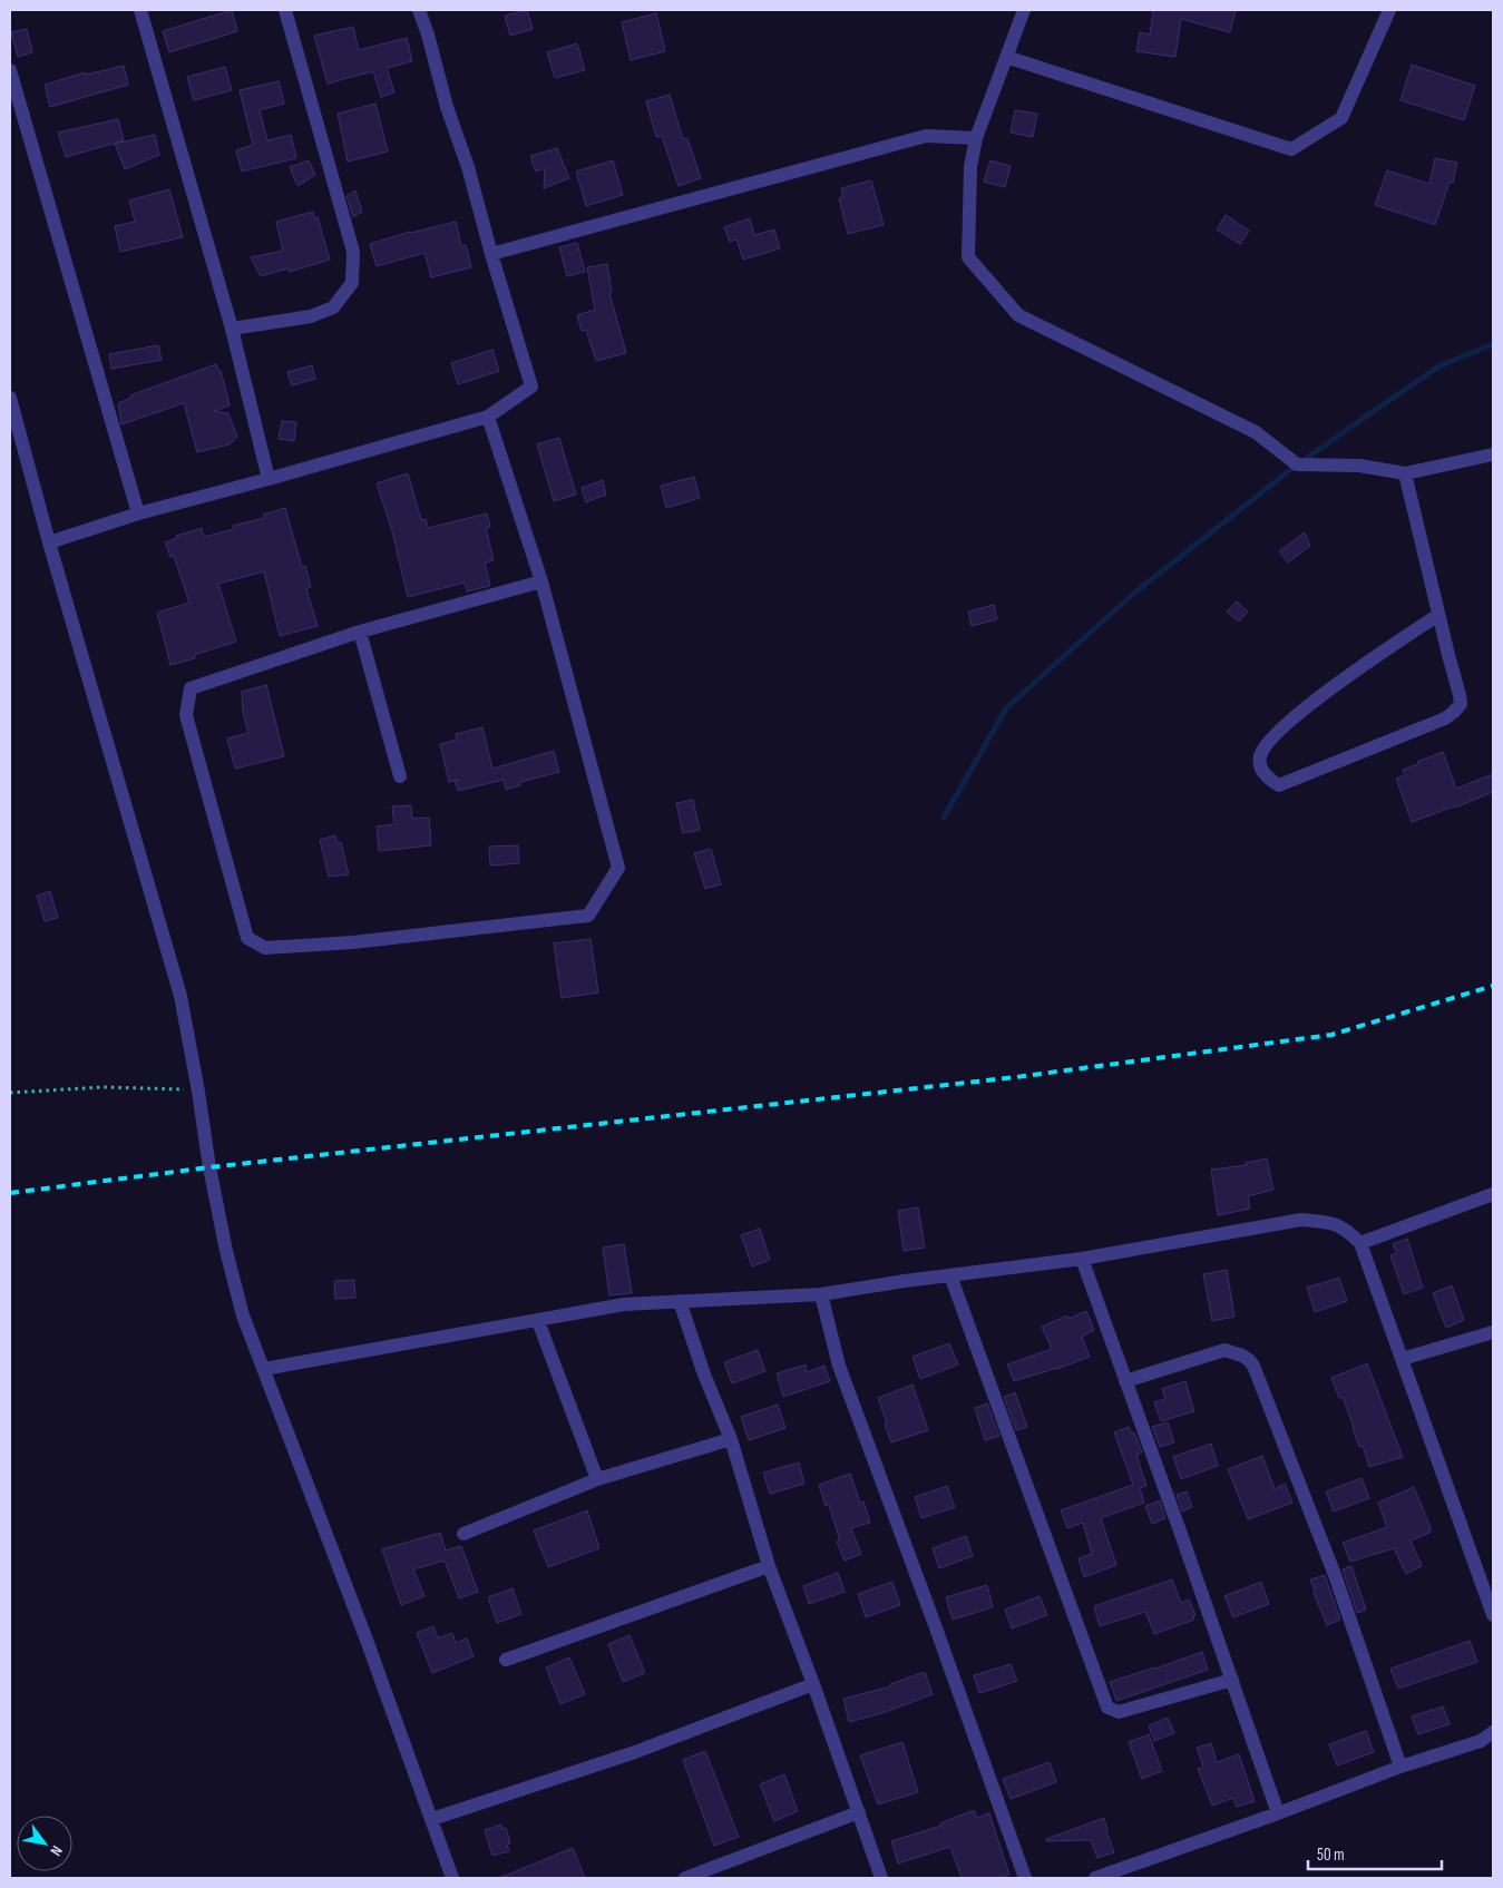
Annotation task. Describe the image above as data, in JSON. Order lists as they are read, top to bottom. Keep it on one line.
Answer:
{"scale_bar":"50 m","north":"bottom right"}
